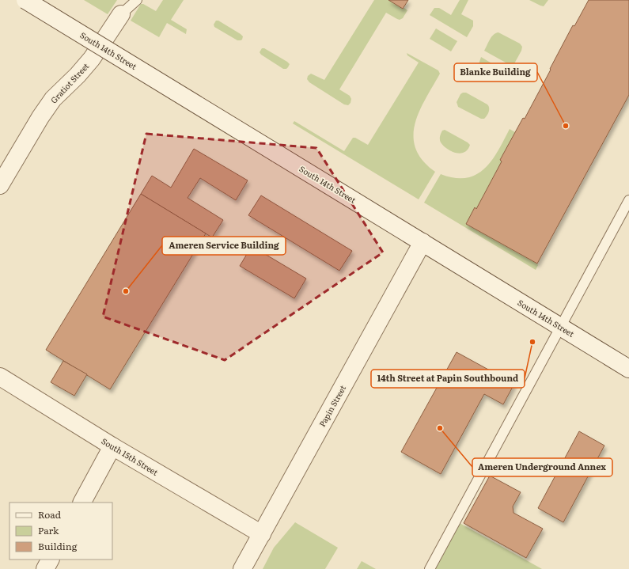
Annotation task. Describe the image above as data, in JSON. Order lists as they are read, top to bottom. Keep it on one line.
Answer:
{"streets":{"street":["South 14th Street","Gratiot Street","Papin Street","South 15th Street"]},"crossings":[["South 14th Street","Papin Street"],["Papin Street","South 15th Street"]],"places":["Blanke Building","Ameren Service Building","14th Street at Papin Southbound","Ameren Underground Annex"],"legend":["Road","Park","Building"]}
